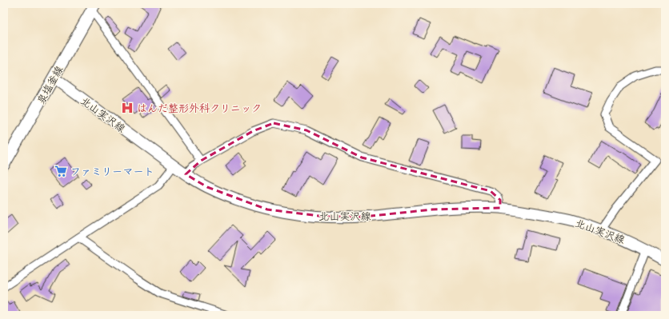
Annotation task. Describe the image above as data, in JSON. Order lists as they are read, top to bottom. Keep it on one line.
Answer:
{"streets":{"main road":["泉塩釜線"],"street":["北山実沢線"]},"crossings":[["泉塩釜線","北山実沢線"]],"places":{"hospital":["はんだ整形外科クリニック"],"supermarket":["ファミリーマート"]}}
